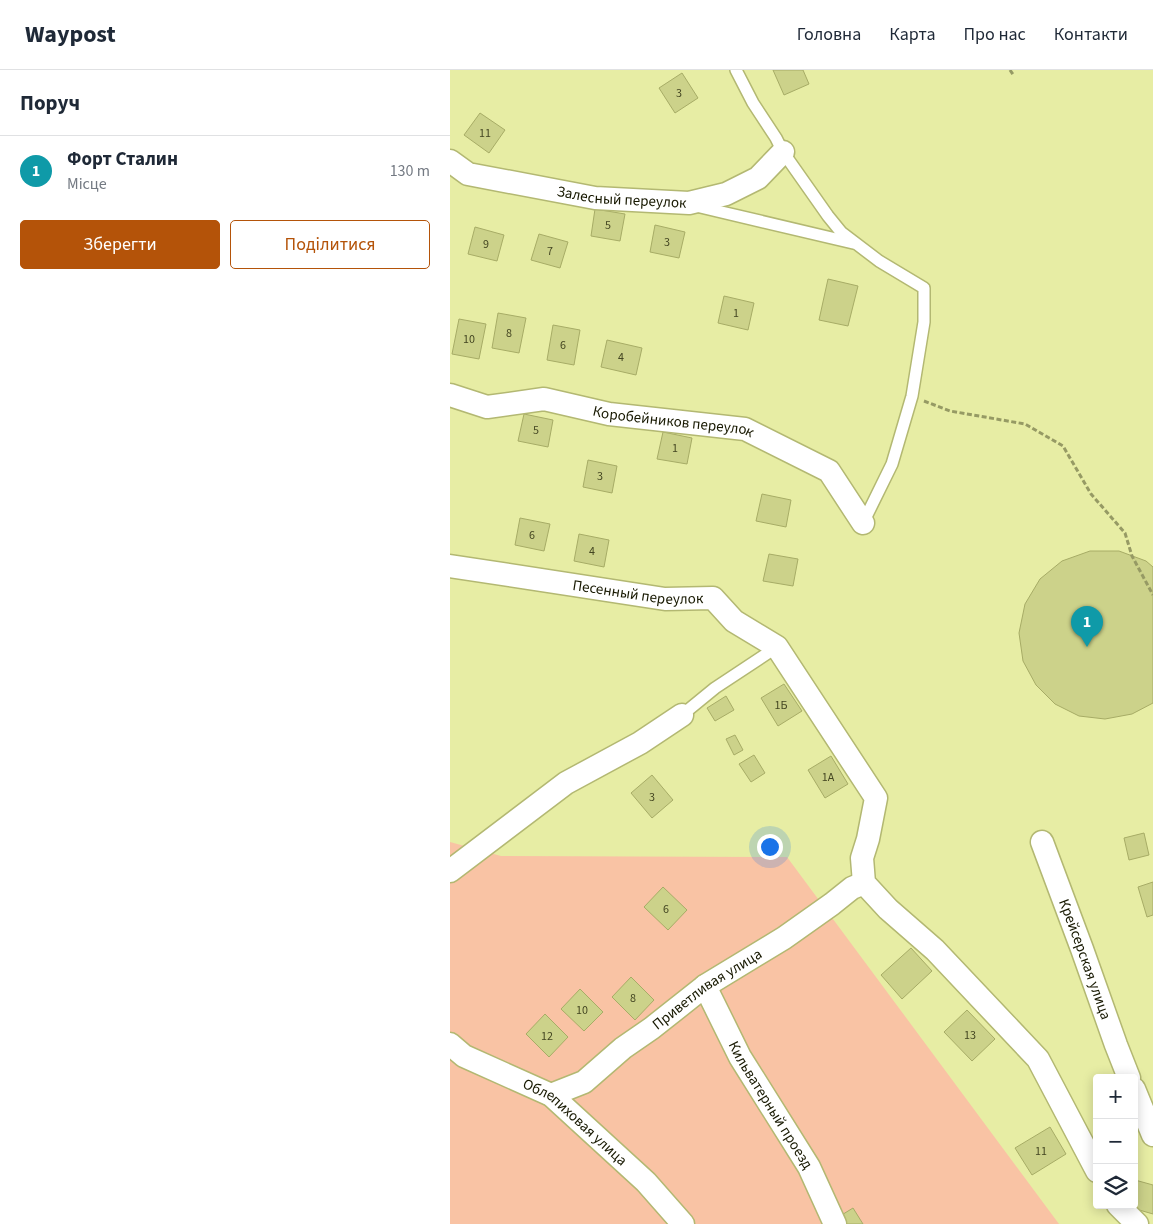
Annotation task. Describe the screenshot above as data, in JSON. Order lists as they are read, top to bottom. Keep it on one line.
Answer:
{"streets":{"street":["Залесный переулок","Коробейников переулок","Песенный переулок","Крейсерская улица","Приветливая улица","Кильватерный проезд","Облепиховая улица"]},"crossings":[["Песенный переулок","Приветливая улица"],["Приветливая улица","Кильватерный проезд"],["Приветливая улица","Облепиховая улица"]],"house_numbers":["3","11","5","3","9","7","1","8","10","6","4","5","1","3","6","4","1Б","1А","3","6","8","10","13","12","11"],"page":{"header":"Waypost","nav":["Головна","Карта","Про нас","Контакти"],"heading":"Поруч","list":[{"mark":"1","name":"Форт Сталин","note":"Місце","value":"130 m"}],"buttons":["Зберегти","Поділитися"],"pins":"1","map_buttons":["+","−"]}}
